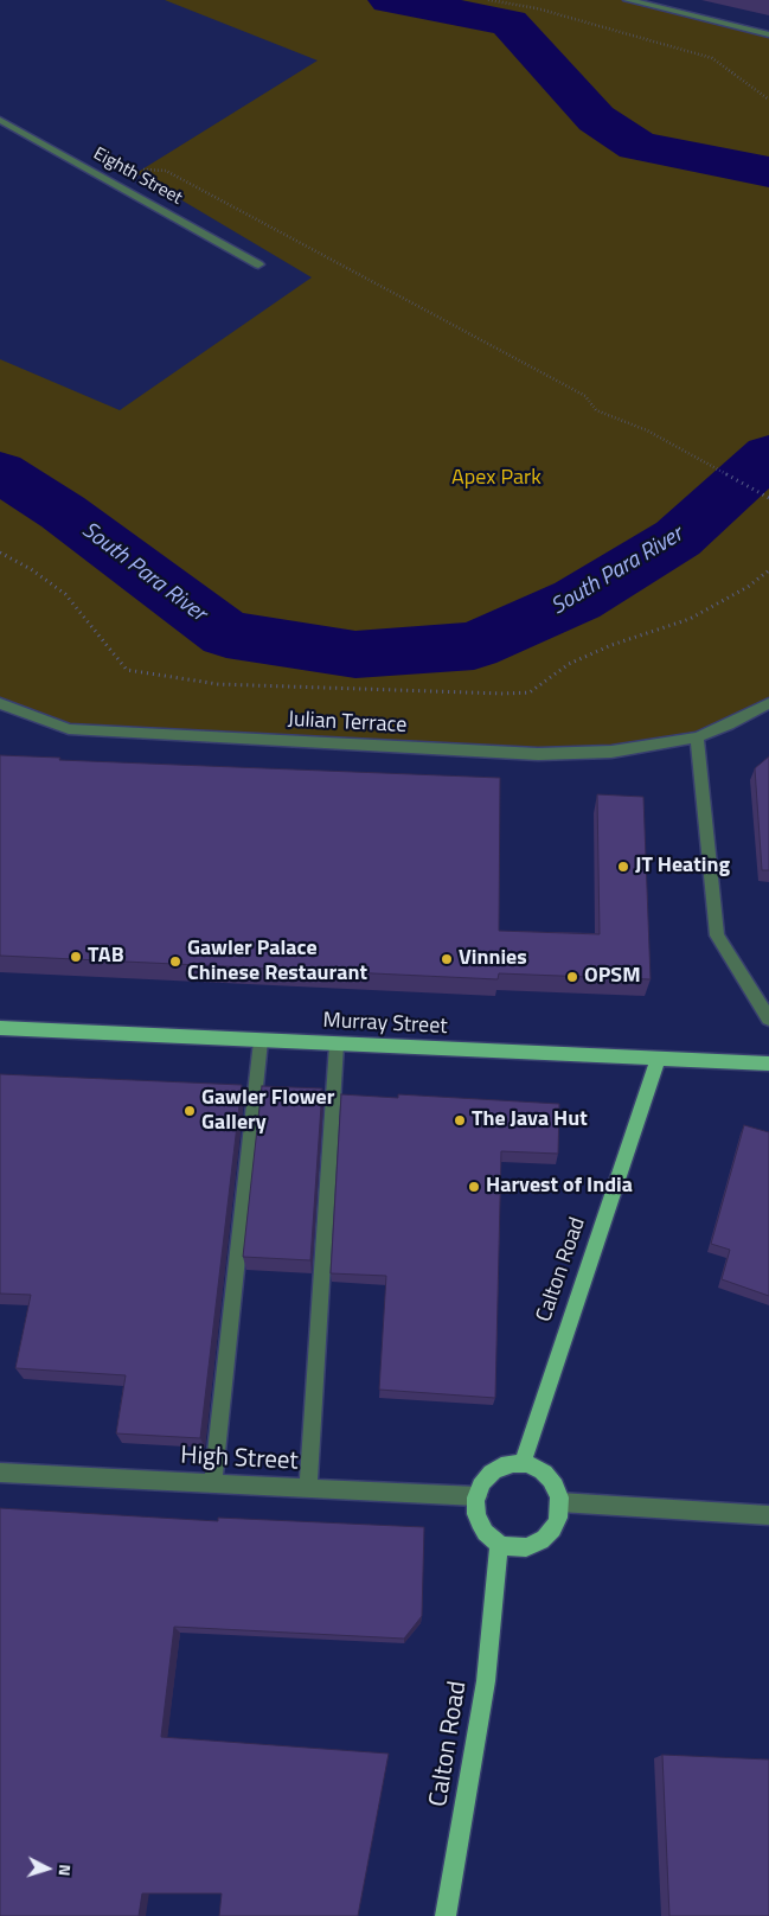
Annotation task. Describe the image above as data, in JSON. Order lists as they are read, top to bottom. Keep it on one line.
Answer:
{"streets":{"main road":["Murray Street","Calton Road"],"street":["Eighth Street","Julian Terrace","High Street"]},"crossings":[["Murray Street","Calton Road"],["Calton Road","High Street"]],"water":["South Para River"],"parks":["Apex Park"],"places":["JT Heating","TAB","Vinnies","Gawler Palace Chinese Restaurant","OPSM","Gawler Flower Gallery","The Java Hut","Harvest of India"],"north":"right"}
